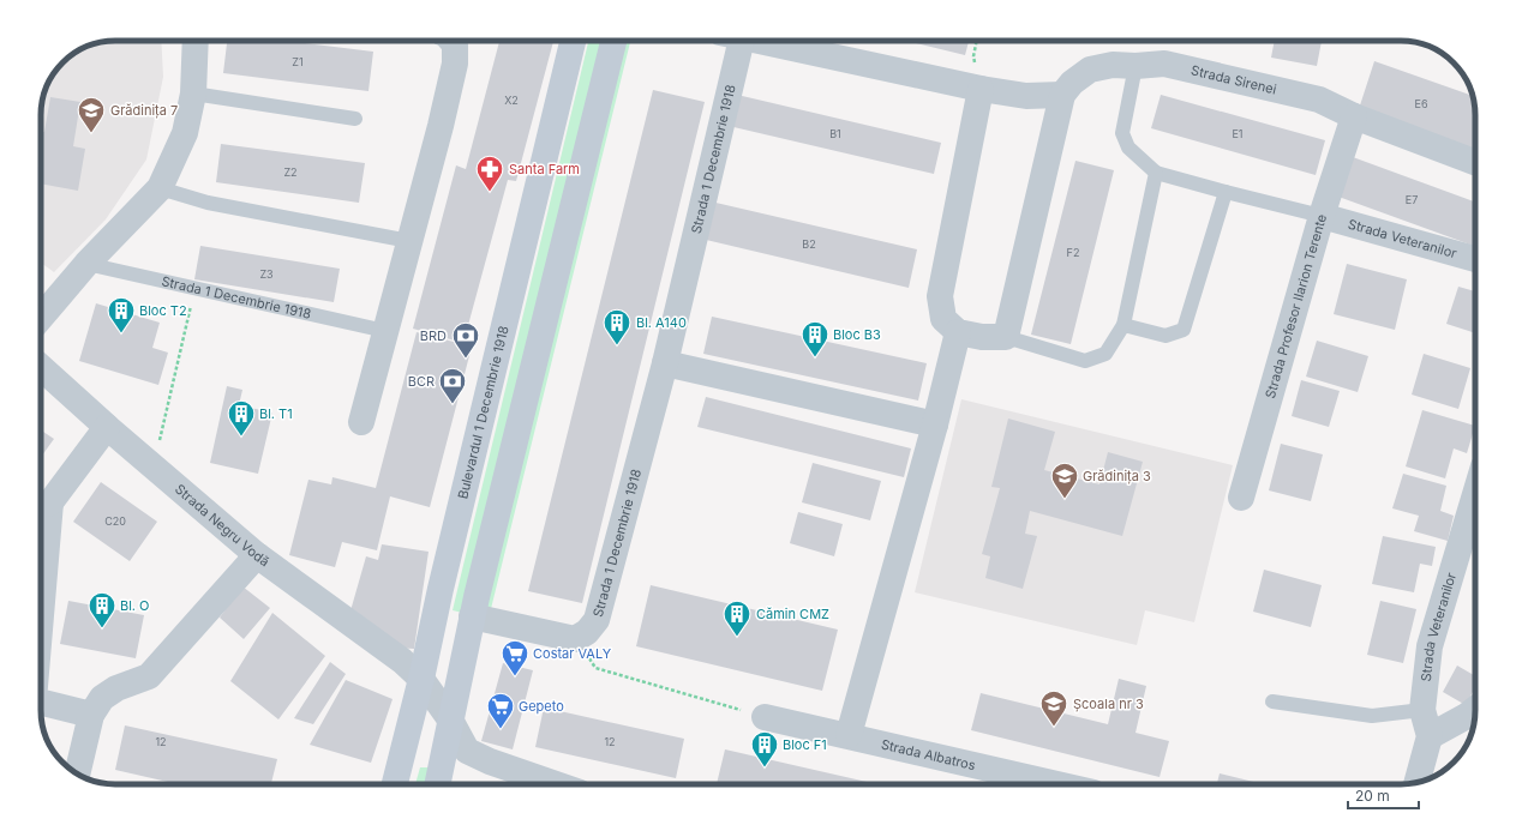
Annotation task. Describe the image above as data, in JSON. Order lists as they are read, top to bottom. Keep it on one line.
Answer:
{"streets":{"main road":["Bulevardul 1 Decembrie 1918"],"street":["Strada Sirenei","Strada 1 Decembrie 1918","Strada Veteranilor","Strada Profesor Ilarion Terente","Strada Negru Vodă","Strada Albatros"]},"crossings":[["Strada Sirenei","Strada Profesor Ilarion Terente"],["Strada Veteranilor","Strada Profesor Ilarion Terente"],["Bulevardul 1 Decembrie 1918","Strada Negru Vodă"]],"places":{"school or university":["Grădinița 7","Grădinița 3","Școala nr 3"],"pharmacy":["Santa Farm"],"building":["Bloc T2","Bl. A140","Bloc B3","Bl. T1","Bl. O","Cămin CMZ","Bloc F1"],"bank":["BRD","BCR"],"supermarket":["Costar VALY","Gepeto"]},"house_numbers":["Z1","X2","E6","B1","E1","Z2","E7","B2","F2","Z3","C20","12","12"],"scale_bar":"20 m"}
